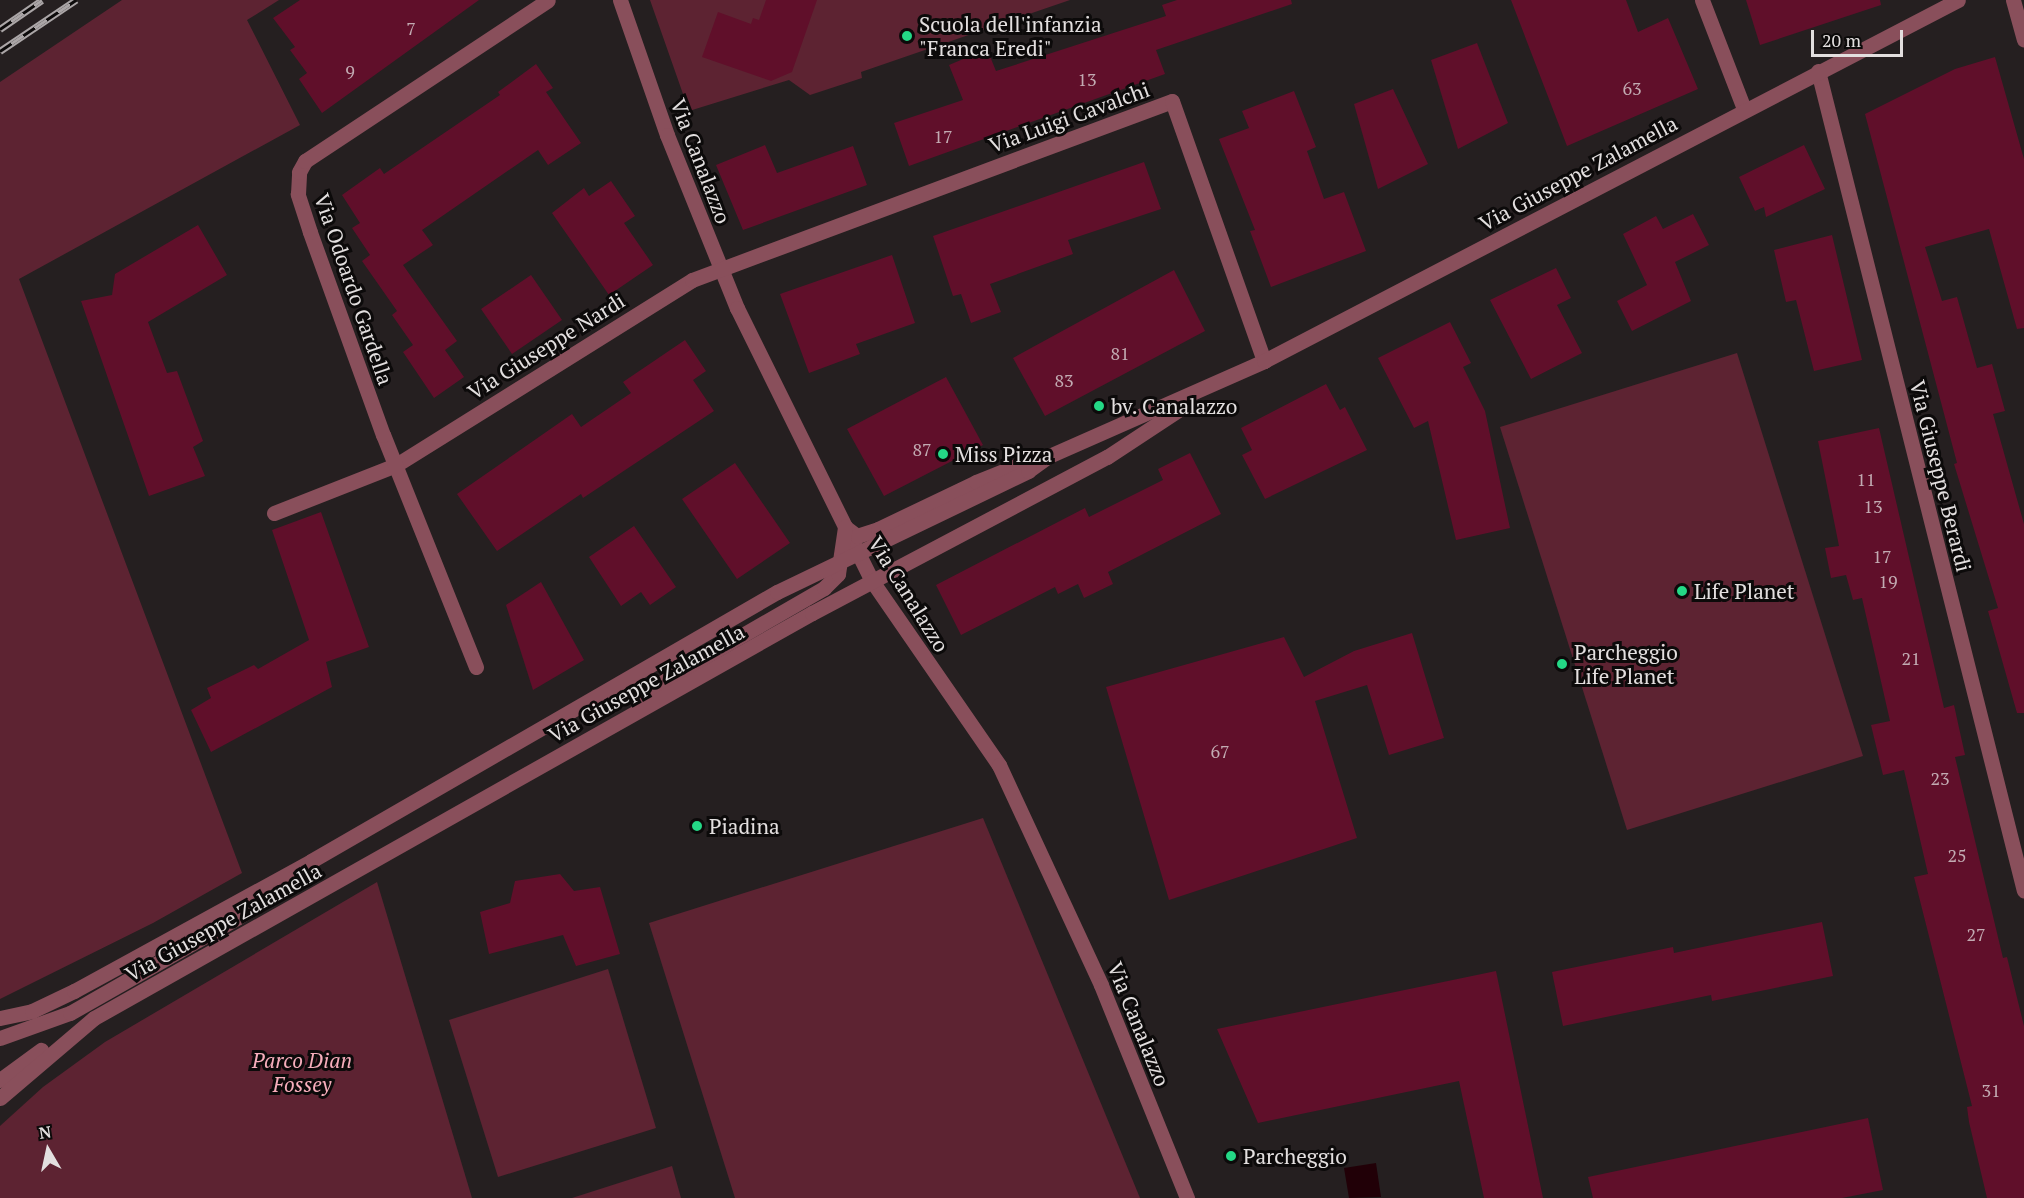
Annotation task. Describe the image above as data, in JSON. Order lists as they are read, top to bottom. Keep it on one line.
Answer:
{"streets":{"street":["Via Luigi Cavalchi","Via Canalazzo","Via Giuseppe Zalamella","Via Odoardo Gardella","Via Giuseppe Nardi","Via Giuseppe Berardi"]},"crossings":[["Via Luigi Cavalchi","Via Canalazzo"],["Via Luigi Cavalchi","Via Giuseppe Zalamella"],["Via Luigi Cavalchi","Via Giuseppe Nardi"],["Via Canalazzo","Via Giuseppe Zalamella"],["Via Canalazzo","Via Giuseppe Nardi"],["Via Giuseppe Zalamella","Via Giuseppe Berardi"],["Via Odoardo Gardella","Via Giuseppe Nardi"]],"parks":["Parco Dian Fossey"],"places":["Scuola dell'infanzia \"Franca Eredi\"","bv. Canalazzo","Miss Pizza","Life Planet","Parcheggio Life Planet","Piadina","Parcheggio"],"house_numbers":["7","9","13","63","17","81","83","87","11","13","17","19","21","67","23","25","27","31"],"scale_bar":"20 m","north":"top"}
